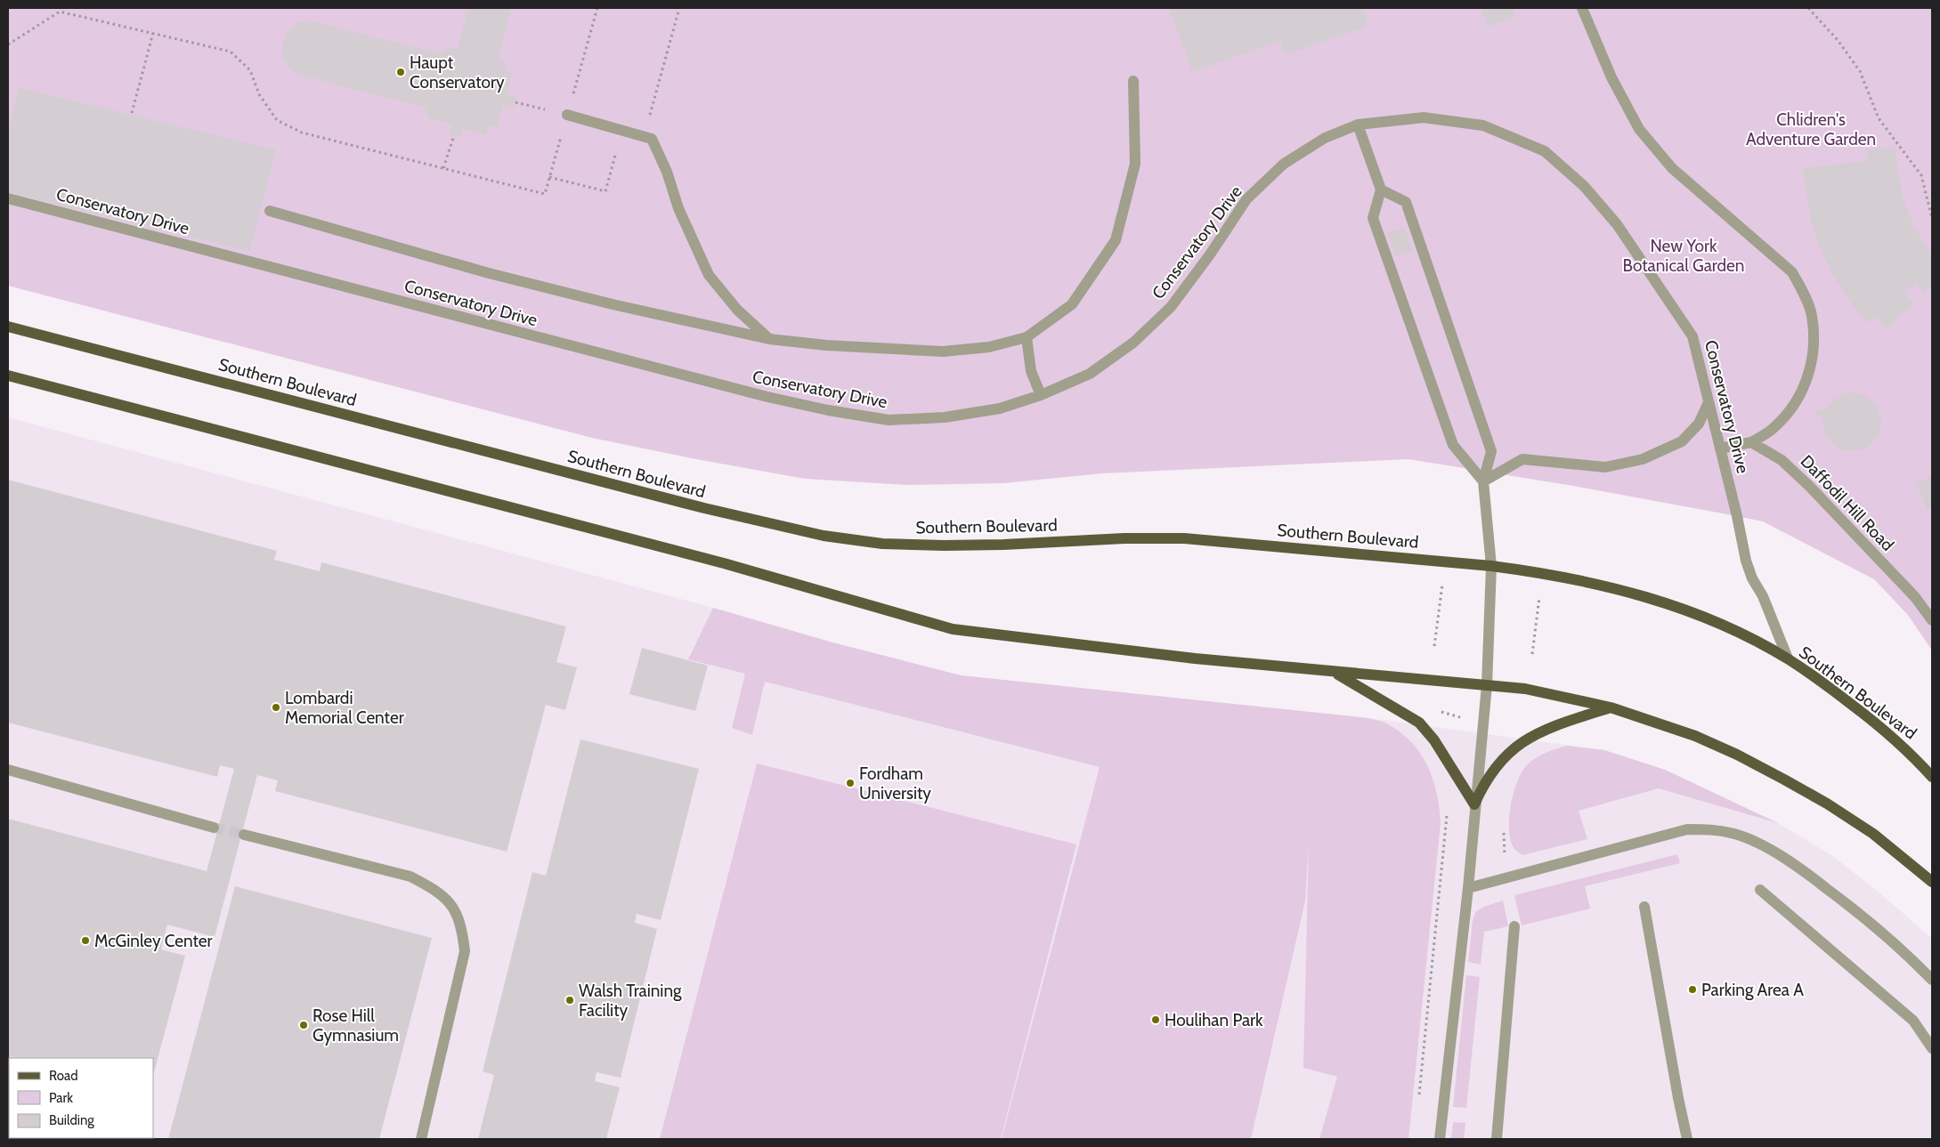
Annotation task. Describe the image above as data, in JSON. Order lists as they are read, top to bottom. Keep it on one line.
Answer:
{"streets":{"main road":["Southern Boulevard"],"lane":["Conservatory Drive","Daffodil Hill Road"]},"crossings":[["Conservatory Drive","Southern Boulevard"]],"parks":["Chlidren's Adventure Garden","New York Botanical Garden"],"places":["Haupt Conservatory","Lombardi Memorial Center","Fordham University","McGinley Center","Parking Area A","Walsh Training Facility","Houlihan Park","Rose Hill Gymnasium"],"legend":["Road","Park","Building"]}
